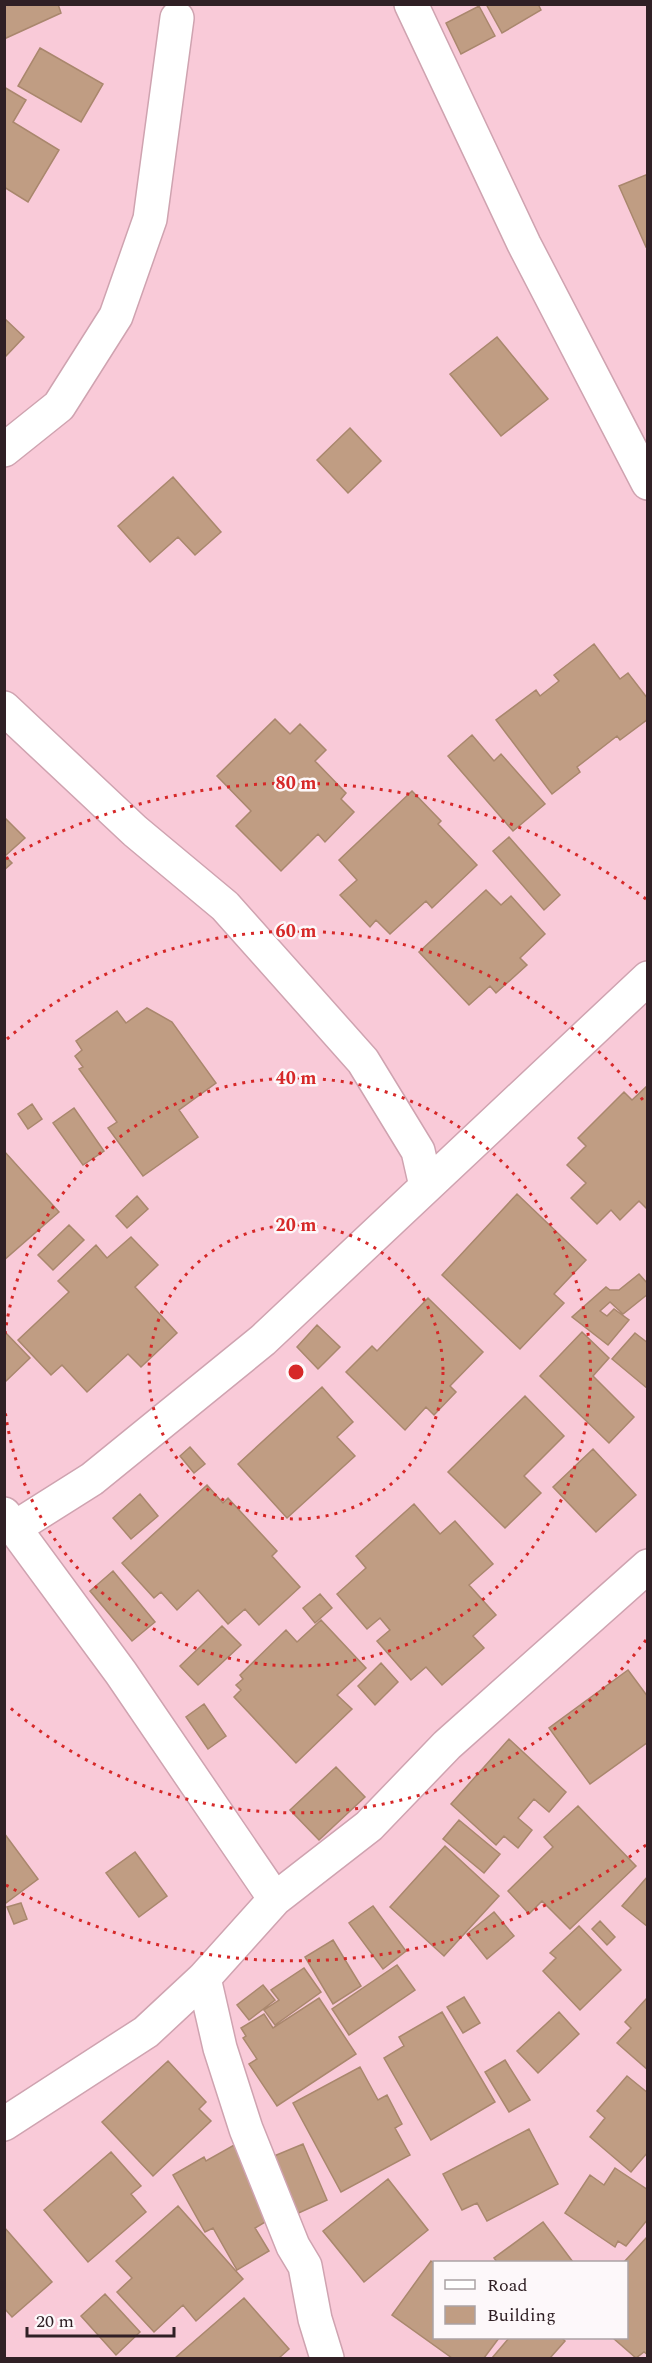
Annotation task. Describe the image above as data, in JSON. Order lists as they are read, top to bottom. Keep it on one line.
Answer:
{"legend":["Road","Building"],"scale_bar":"20 m","rings":["80 m","60 m","40 m","20 m"]}
